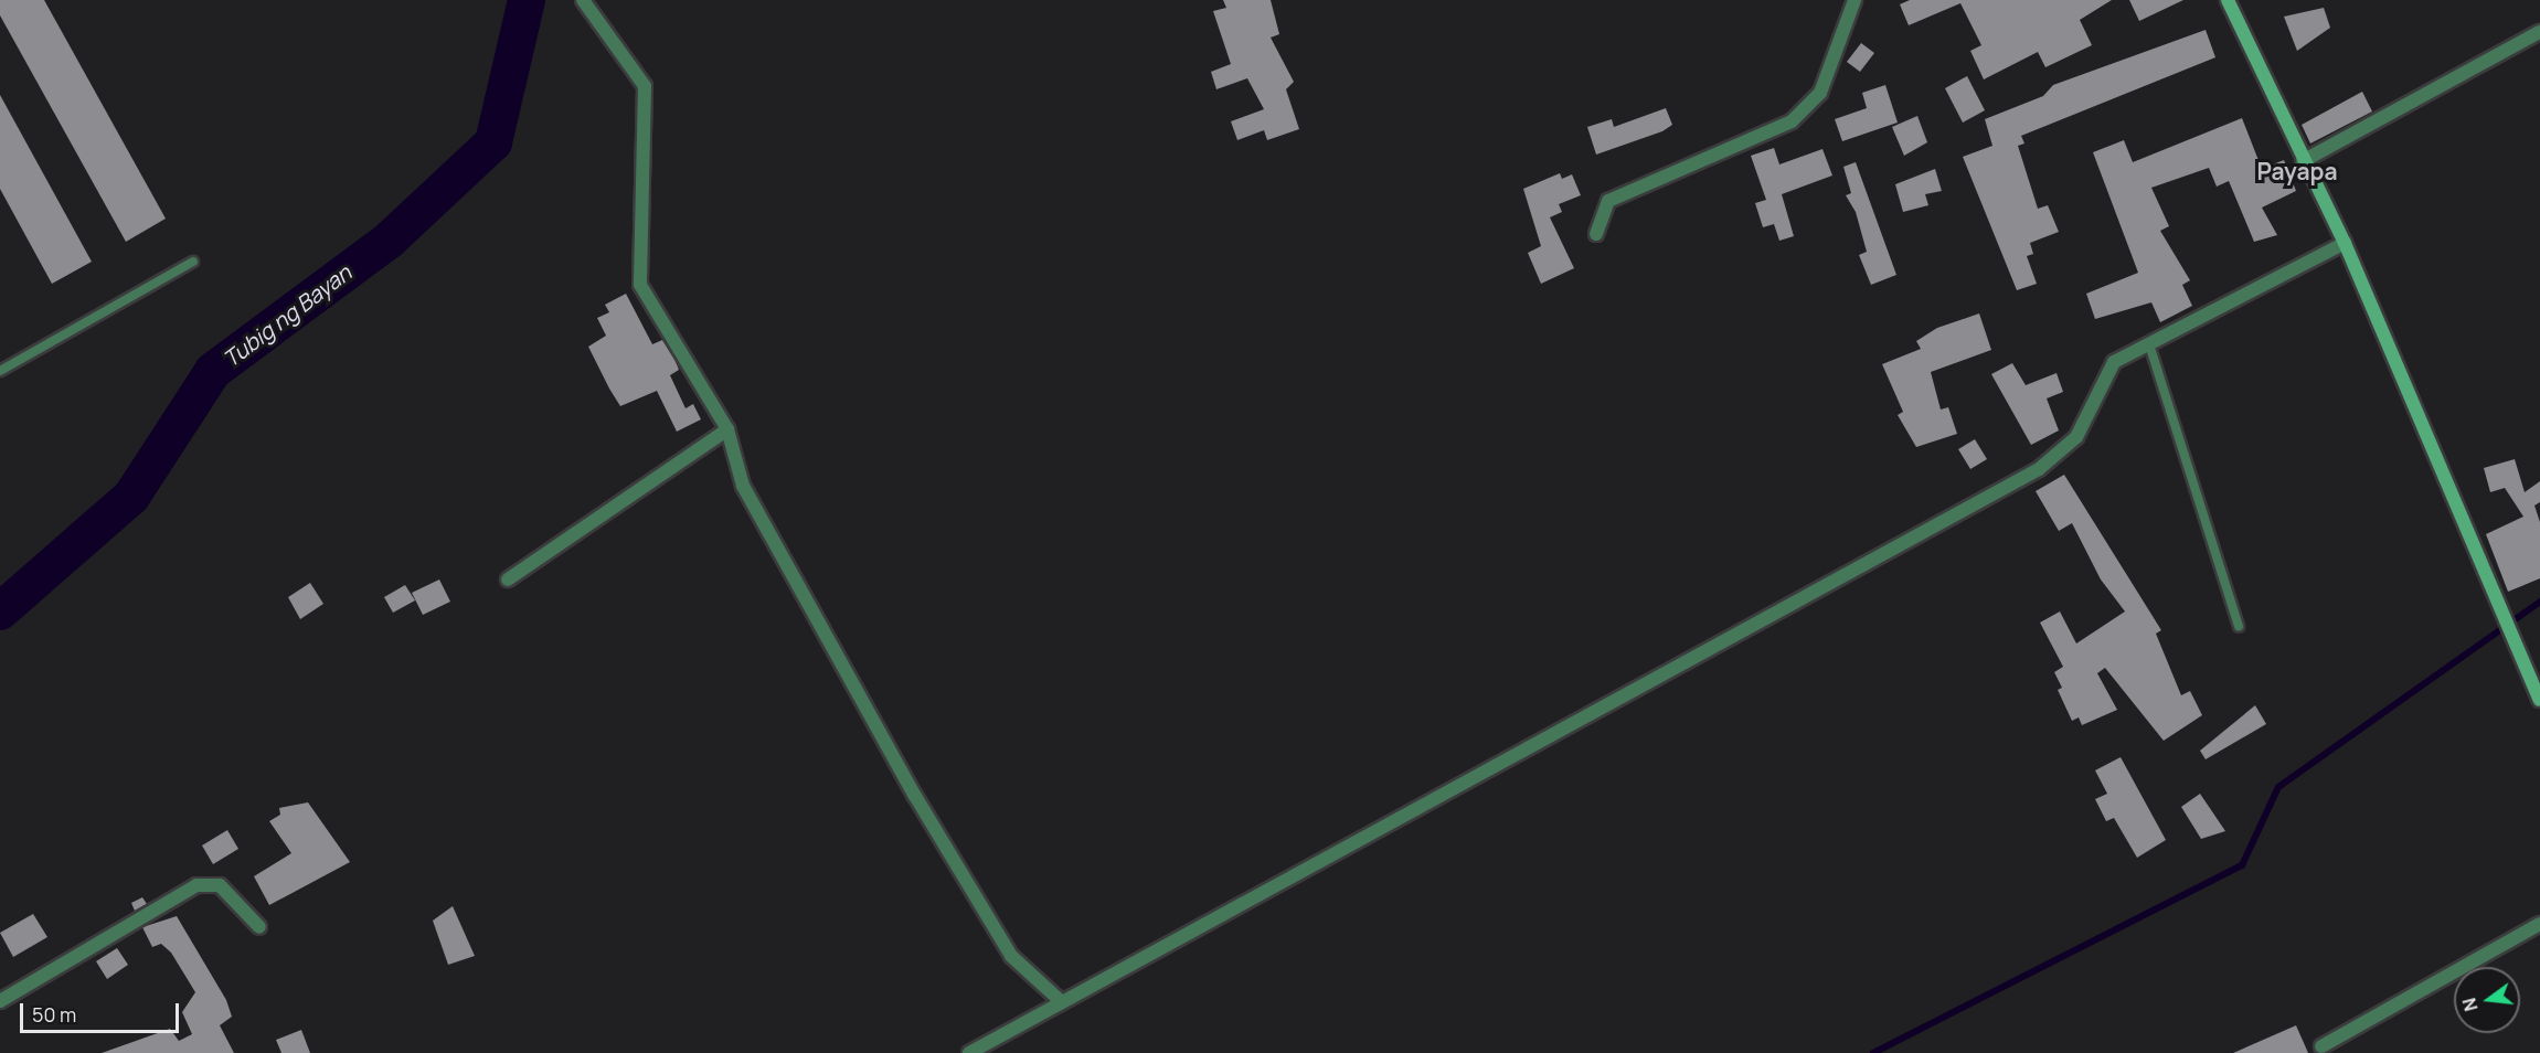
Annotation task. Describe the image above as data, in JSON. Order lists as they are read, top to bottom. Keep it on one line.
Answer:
{"districts":["Payapa"],"water":["Tubig ng Bayan"],"scale_bar":"50 m","north":"left"}
